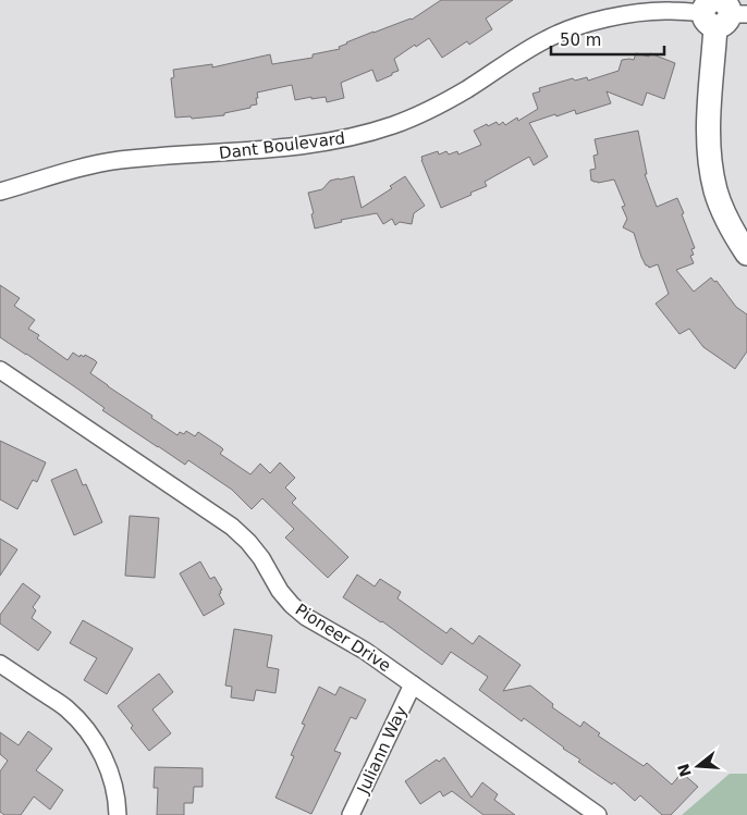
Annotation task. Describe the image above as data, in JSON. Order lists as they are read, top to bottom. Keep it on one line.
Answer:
{"streets":{"street":["Dant Boulevard","Pioneer Drive","Juliann Way"]},"crossings":[["Pioneer Drive","Juliann Way"]],"scale_bar":"50 m","north":"left"}
